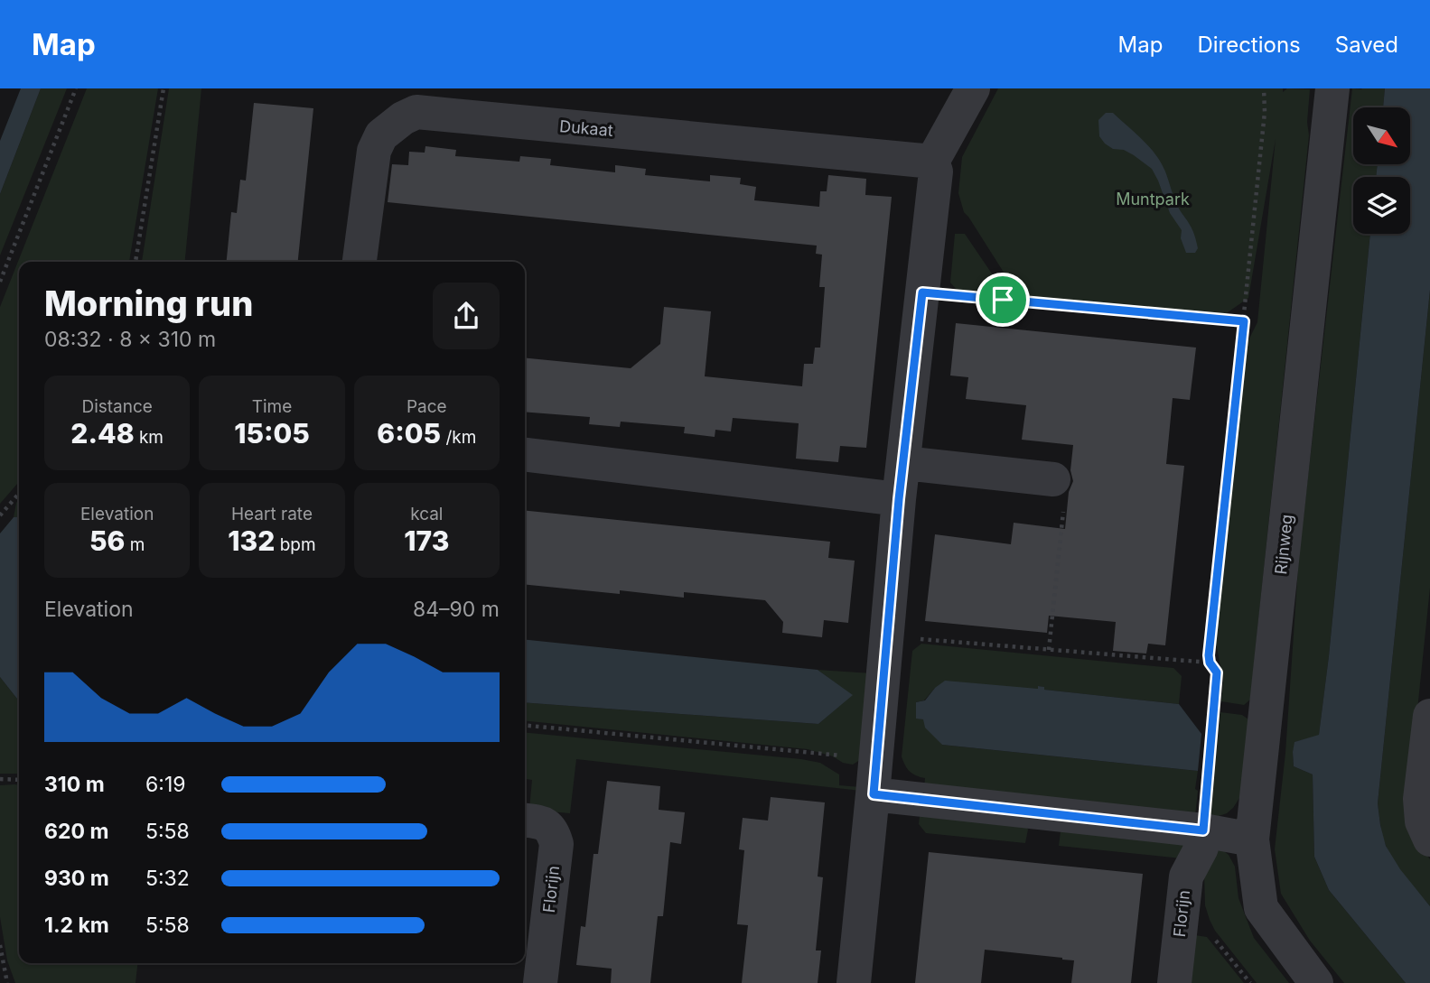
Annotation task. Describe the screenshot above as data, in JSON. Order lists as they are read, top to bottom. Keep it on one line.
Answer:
{"streets":{"street":["Dukaat","Rijnweg","Florijn"]},"parks":["Muntpark"],"north":"bottom right","page":{"header":"Map","nav":["Map","Directions","Saved"],"heading":["Morning run","08:32 · 8 × 310 m"],"stats":[["Distance","2.48 km"],["Time","15:05"],["Pace","6:05 /km"],["Elevation","56 m"],["Heart rate","132 bpm"],["kcal","173"]],"chart":["Elevation","84–90 m"],"list":[{"name":"310 m","note":"6:19"},{"name":"620 m","note":"5:58"},{"name":"930 m","note":"5:32"},{"name":"1.2 km","note":"5:58"}]}}
